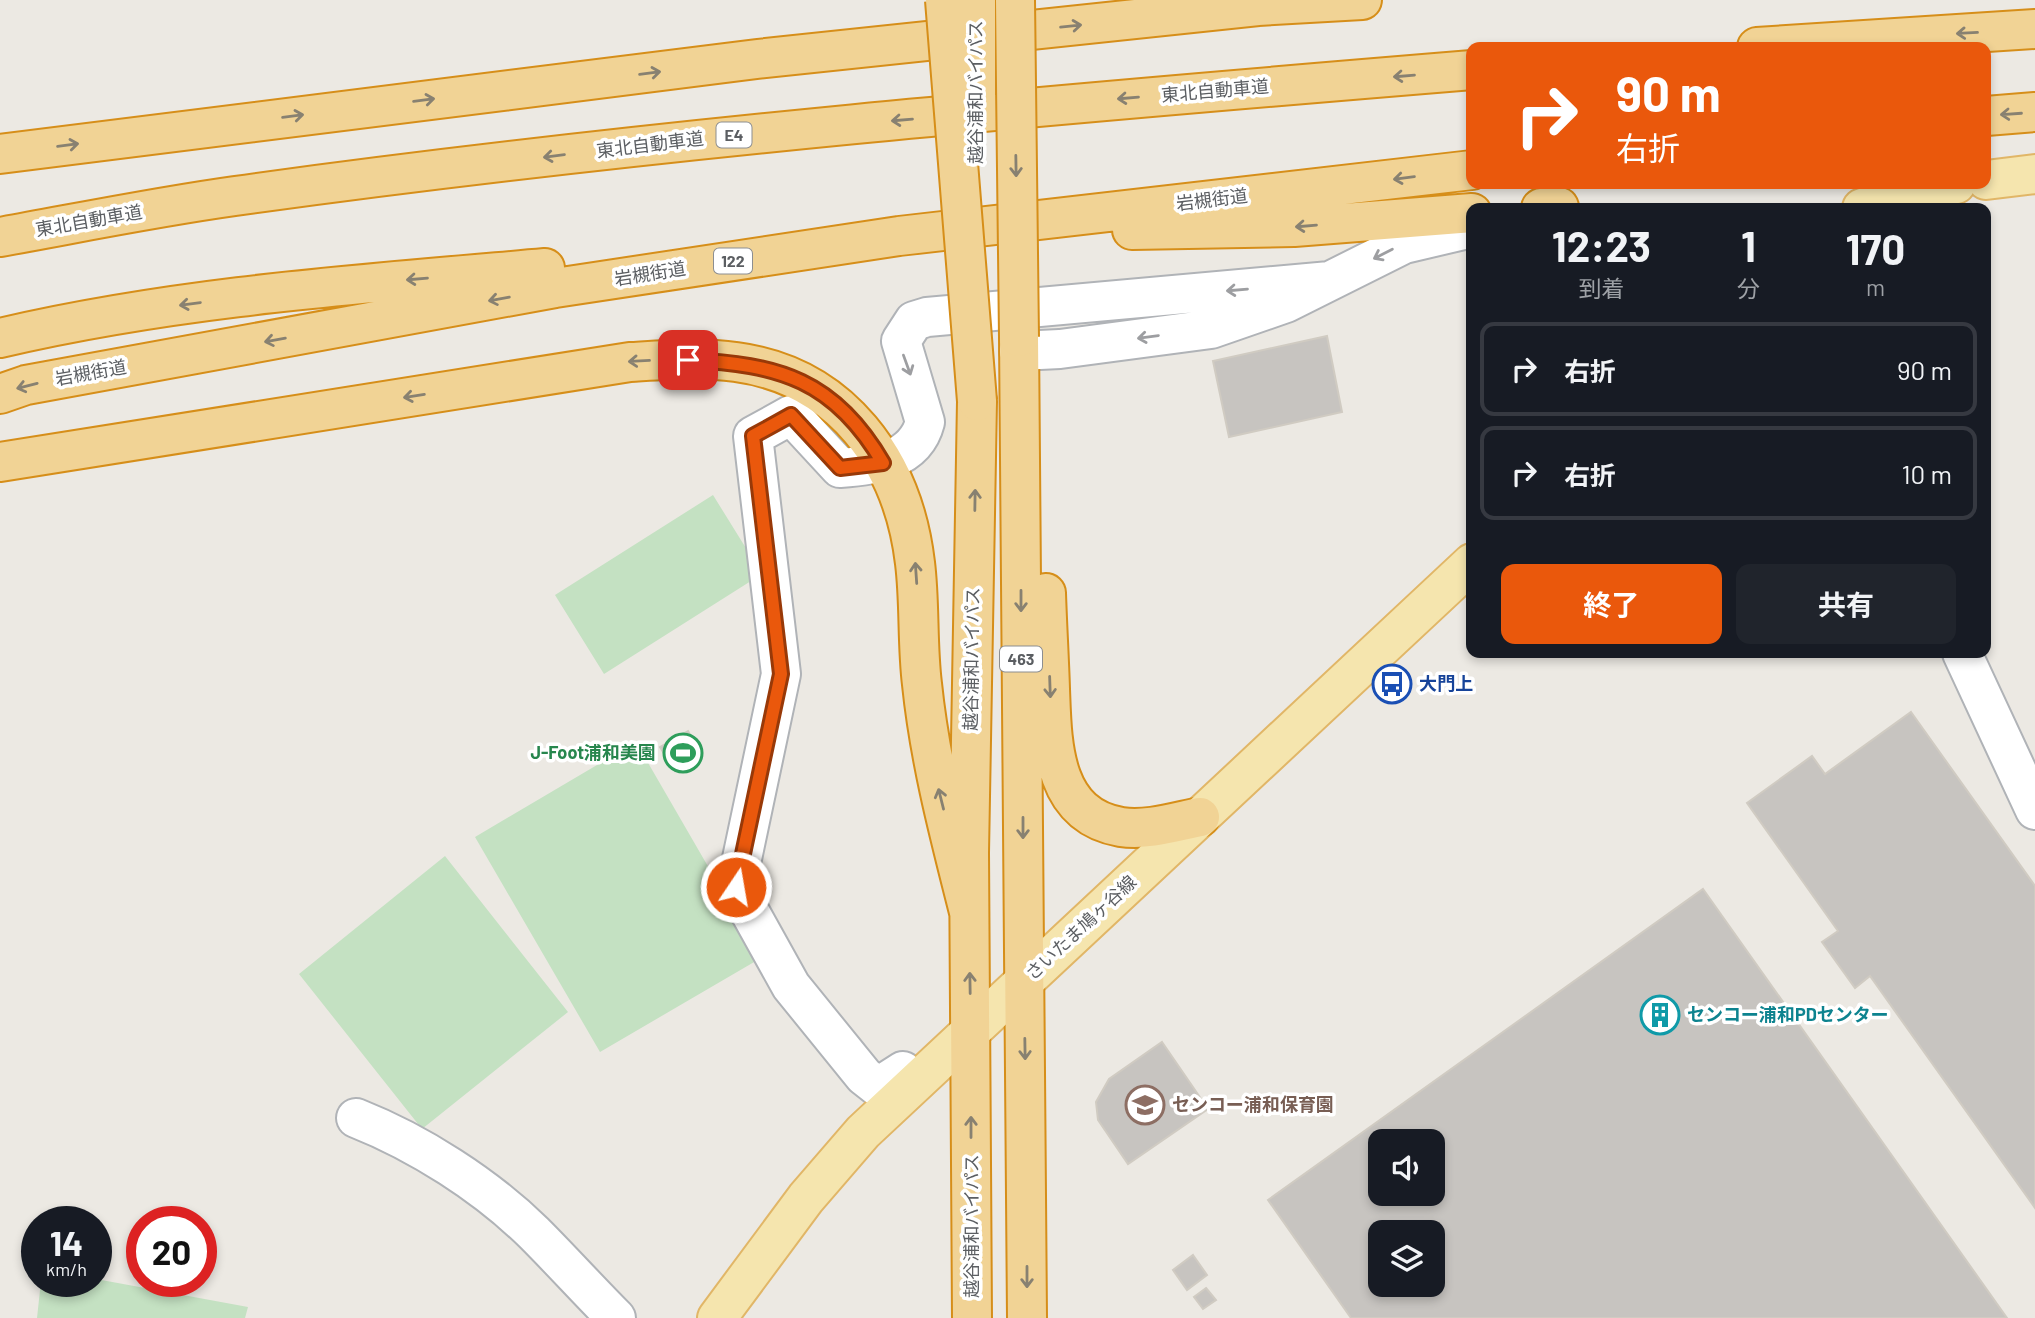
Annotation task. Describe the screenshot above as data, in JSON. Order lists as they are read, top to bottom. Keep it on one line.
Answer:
{"streets":{"highway":["東北自動車道","越谷浦和バイパス","E4","岩槻街道","122","463"],"main road":["さいたま鳩ヶ谷線"]},"crossings":[["越谷浦和バイパス","さいたま鳩ヶ谷線"],["463","さいたま鳩ヶ谷線"]],"places":{"bus stop":["大門上"],"sports":["J-Foot浦和美園"],"building":["センコー浦和PDセンター"],"school or university":["センコー浦和保育園"]},"page":{"turn":["90 m","右折"],"eta":["12:23","到着","1","分","170","m"],"list":[{"name":"右折","value":"90 m"},{"name":"右折","value":"10 m"}],"buttons":["終了","共有"],"speed":"14 km/h","limit":"20"}}
